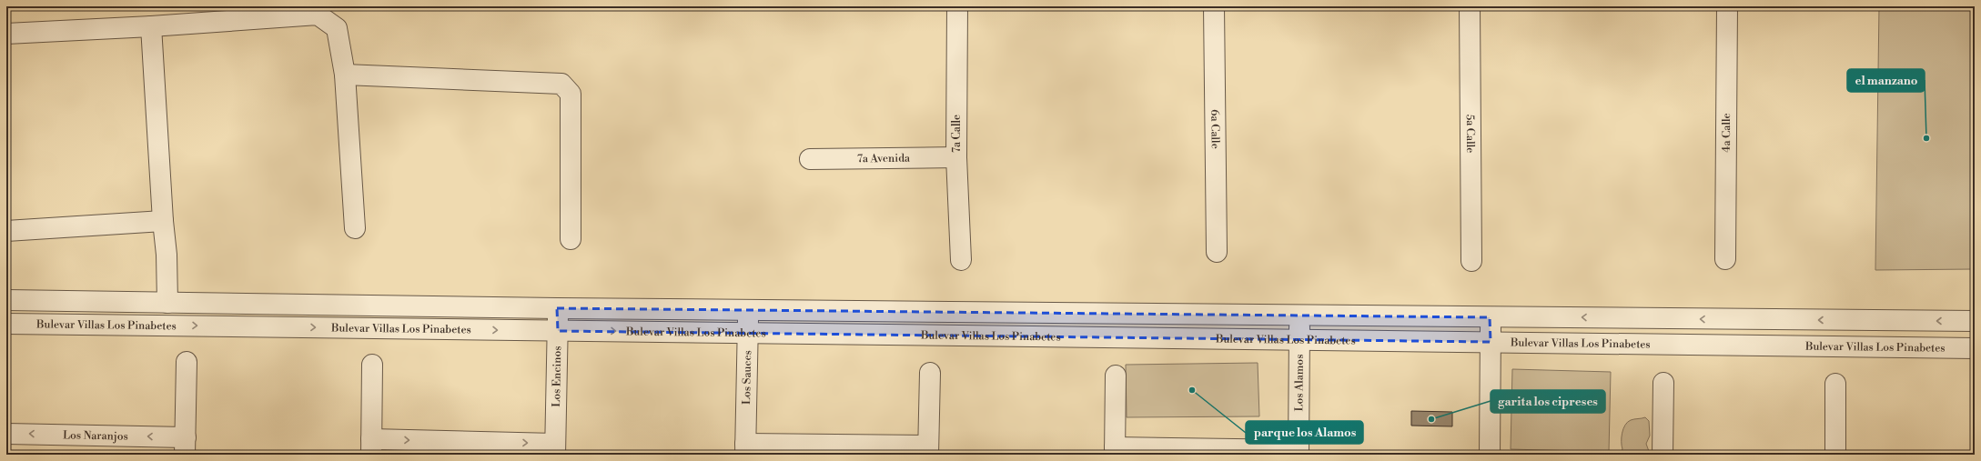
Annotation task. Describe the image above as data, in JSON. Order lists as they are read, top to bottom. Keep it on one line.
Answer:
{"streets":{"street":["6a Calle","4a Calle","7a Calle","5a Calle","7a Avenida","Bulevar Villas Los Pinabetes","Los Encinos","Los Sauces","Los Alamos","Los Naranjos"]},"crossings":[["7a Calle","7a Avenida"],["Bulevar Villas Los Pinabetes","Los Encinos"],["Bulevar Villas Los Pinabetes","Los Sauces"],["Bulevar Villas Los Pinabetes","Los Alamos"]],"one_way":["Los Encinos","Los Naranjos"],"places":["el manzano","parque los Alamos","garita los cipreses"]}
